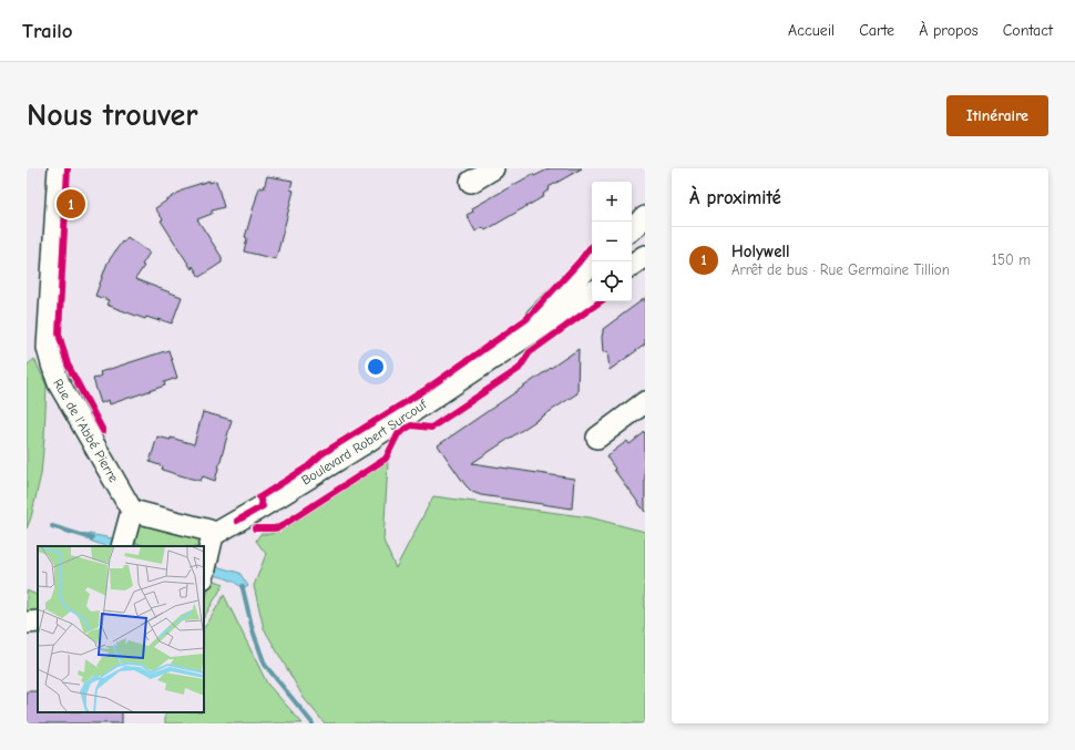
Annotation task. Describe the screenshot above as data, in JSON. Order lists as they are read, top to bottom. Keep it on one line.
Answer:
{"streets":{"street":["Rue de l'Abbé Pierre","Boulevard Robert Surcouf"]},"page":{"header":"Trailo","nav":["Accueil","Carte","À propos","Contact"],"buttons":"Itinéraire","title":"Nous trouver","heading":"À proximité","map_buttons":["+","−"],"pins":"1","list":[{"mark":"1","name":"Holywell","note":"Arrêt de bus · Rue Germaine Tillion","value":"150 m"}]}}
